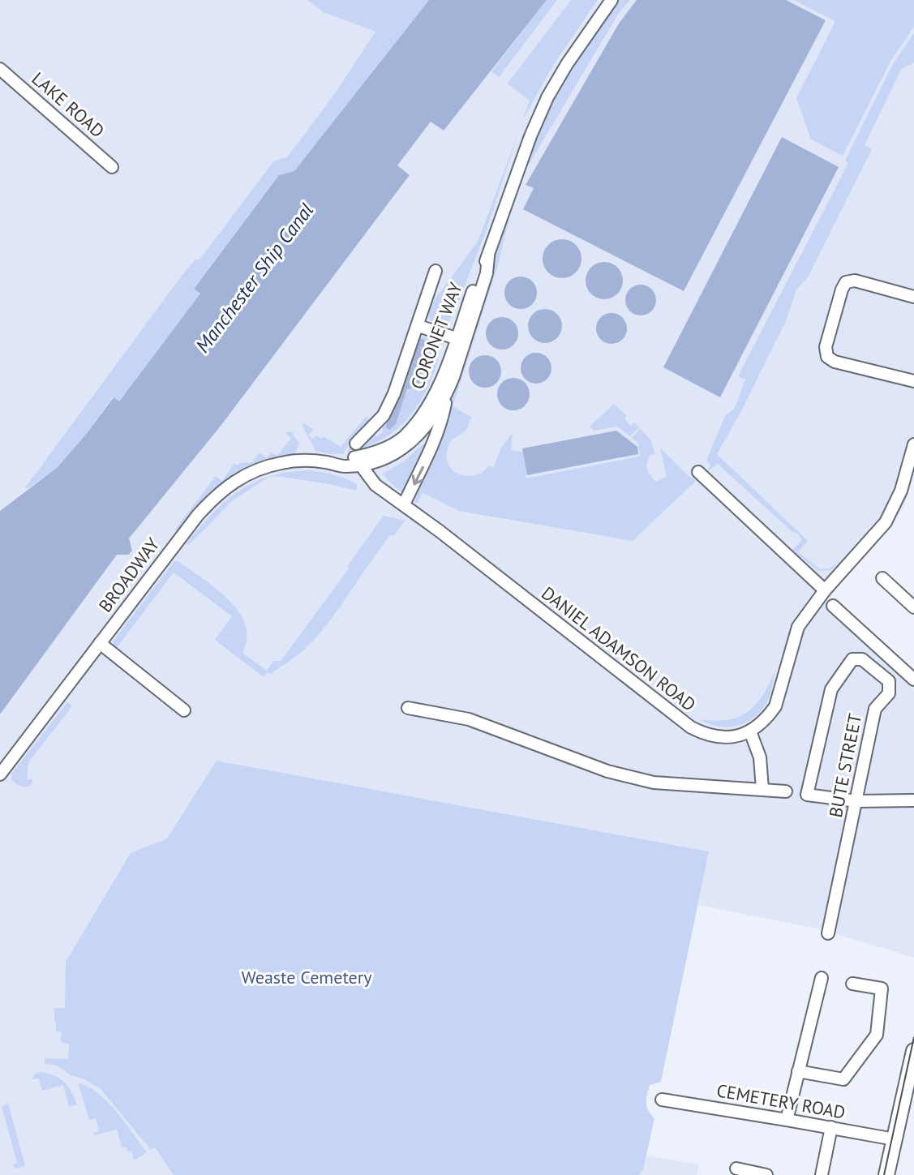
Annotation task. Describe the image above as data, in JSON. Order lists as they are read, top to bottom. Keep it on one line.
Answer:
{"streets":{"street":["LAKE ROAD","CORONET WAY","BROADWAY","DANIEL ADAMSON ROAD","BUTE STREET","CEMETERY ROAD"]},"crossings":[["CORONET WAY","BROADWAY"],["CORONET WAY","DANIEL ADAMSON ROAD"]],"water":["Manchester Ship Canal"],"parks":["Weaste Cemetery"]}
